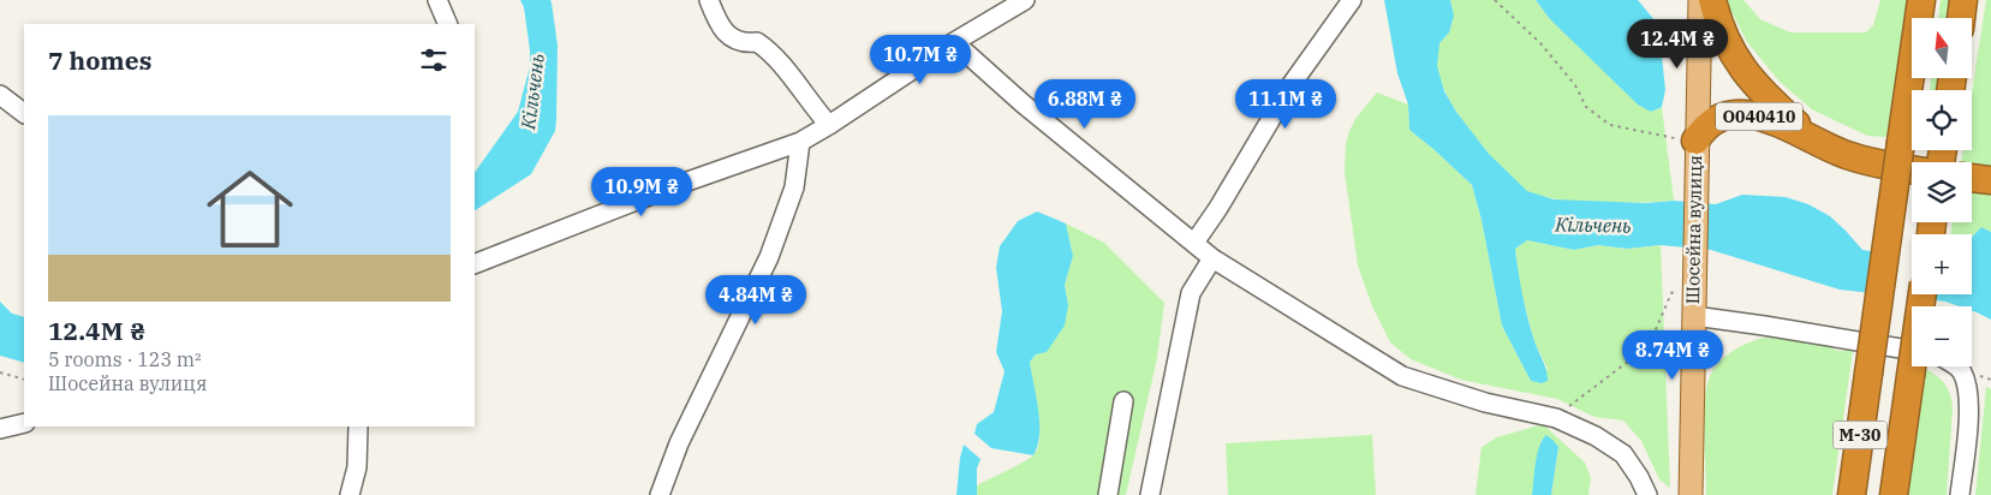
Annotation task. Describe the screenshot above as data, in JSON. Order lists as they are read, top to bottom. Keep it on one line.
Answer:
{"streets":{"highway":["О040410","М-30"],"main road":["Шосейна вулиця"]},"crossings":[["О040410","Шосейна вулиця"]],"water":["Кільчень"],"north":"top","page":{"map_buttons":["+","−"],"price":["12.4M ₴","10.7M ₴","6.88M ₴","11.1M ₴","10.9M ₴","4.84M ₴","8.74M ₴"],"heading":"7 homes","list":[{"name":"12.4M ₴","note":"5 rooms · 123 m² · Шосейна вулиця"}]}}
